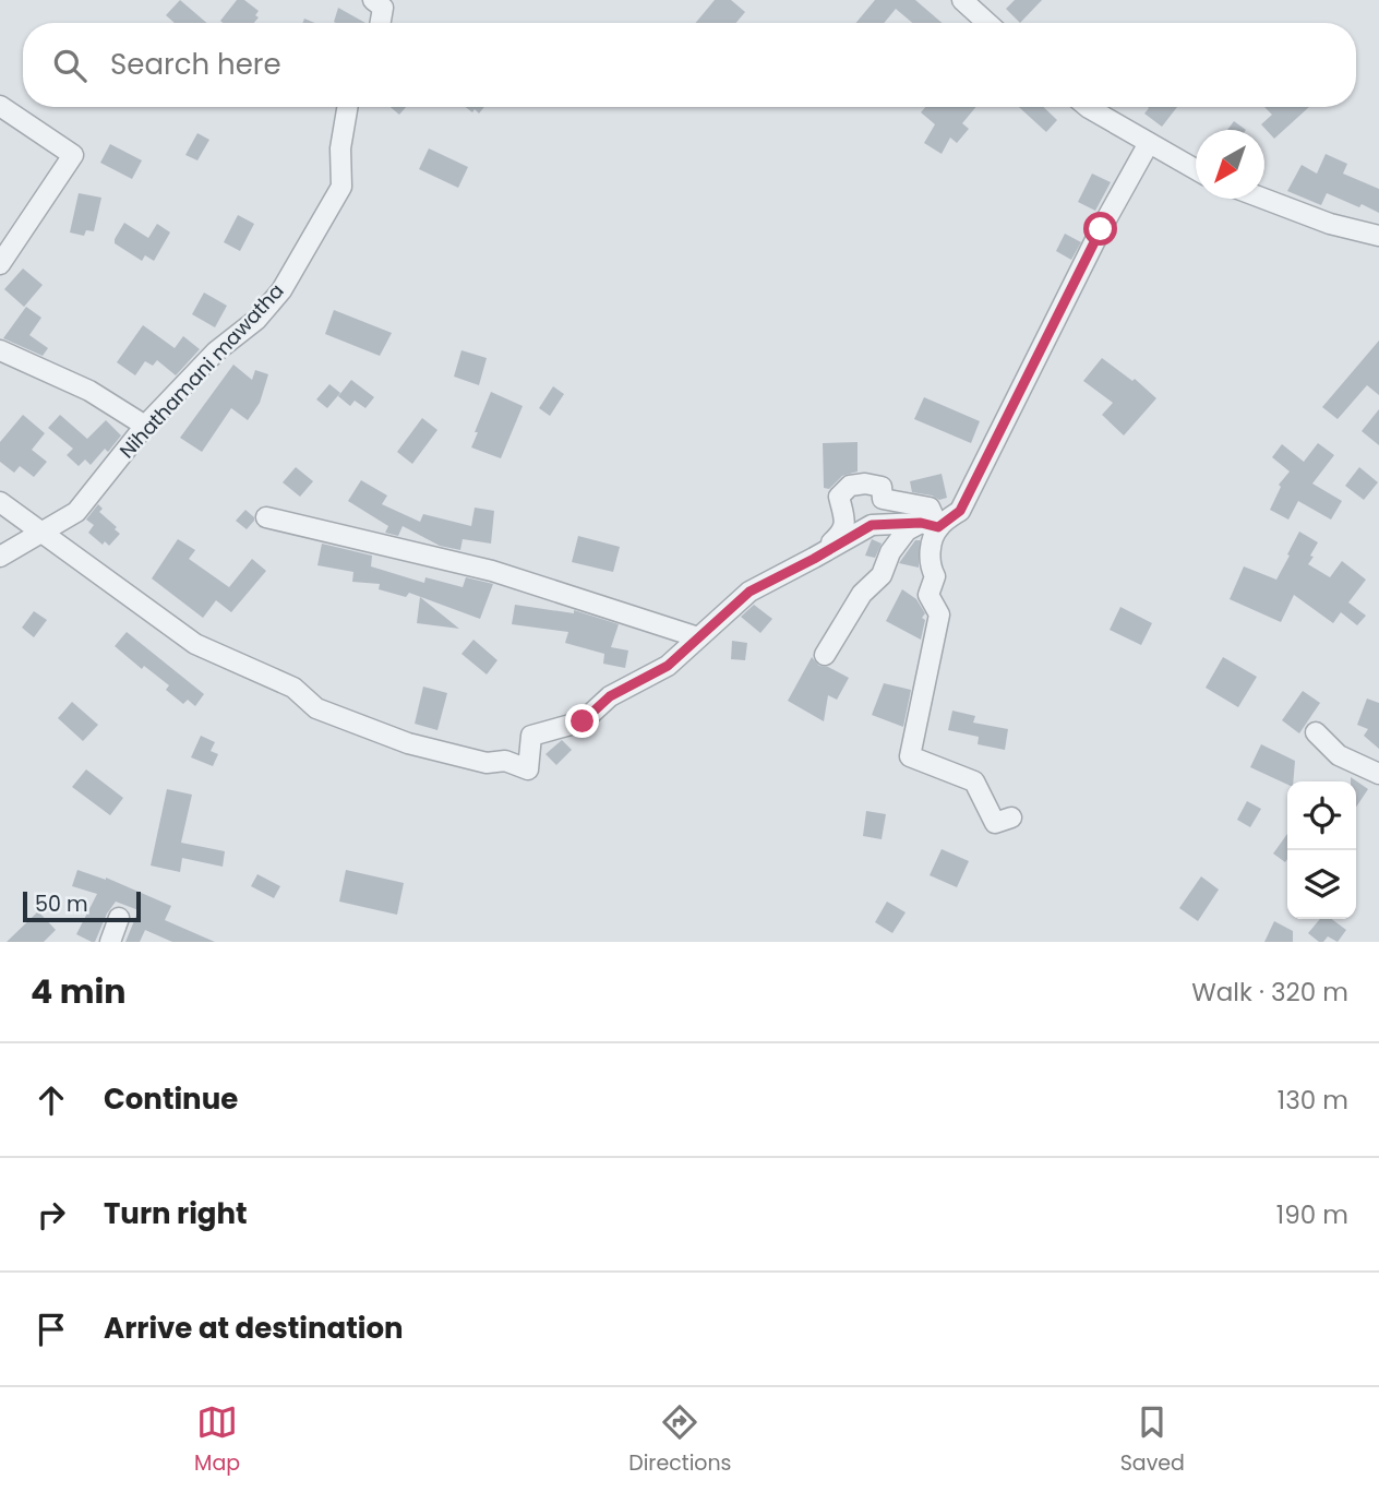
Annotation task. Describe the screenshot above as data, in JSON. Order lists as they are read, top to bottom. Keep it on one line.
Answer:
{"streets":{"street":["Nihathamani mawatha"]},"scale_bar":"50 m","north":"bottom left","page":{"search":"Search here","scale":"50 m","heading":["4 min","Walk · 320 m"],"list":[["Continue","130 m"],["Turn right","190 m"],"Arrive at destination"],"nav":["Map","Directions","Saved"]}}
